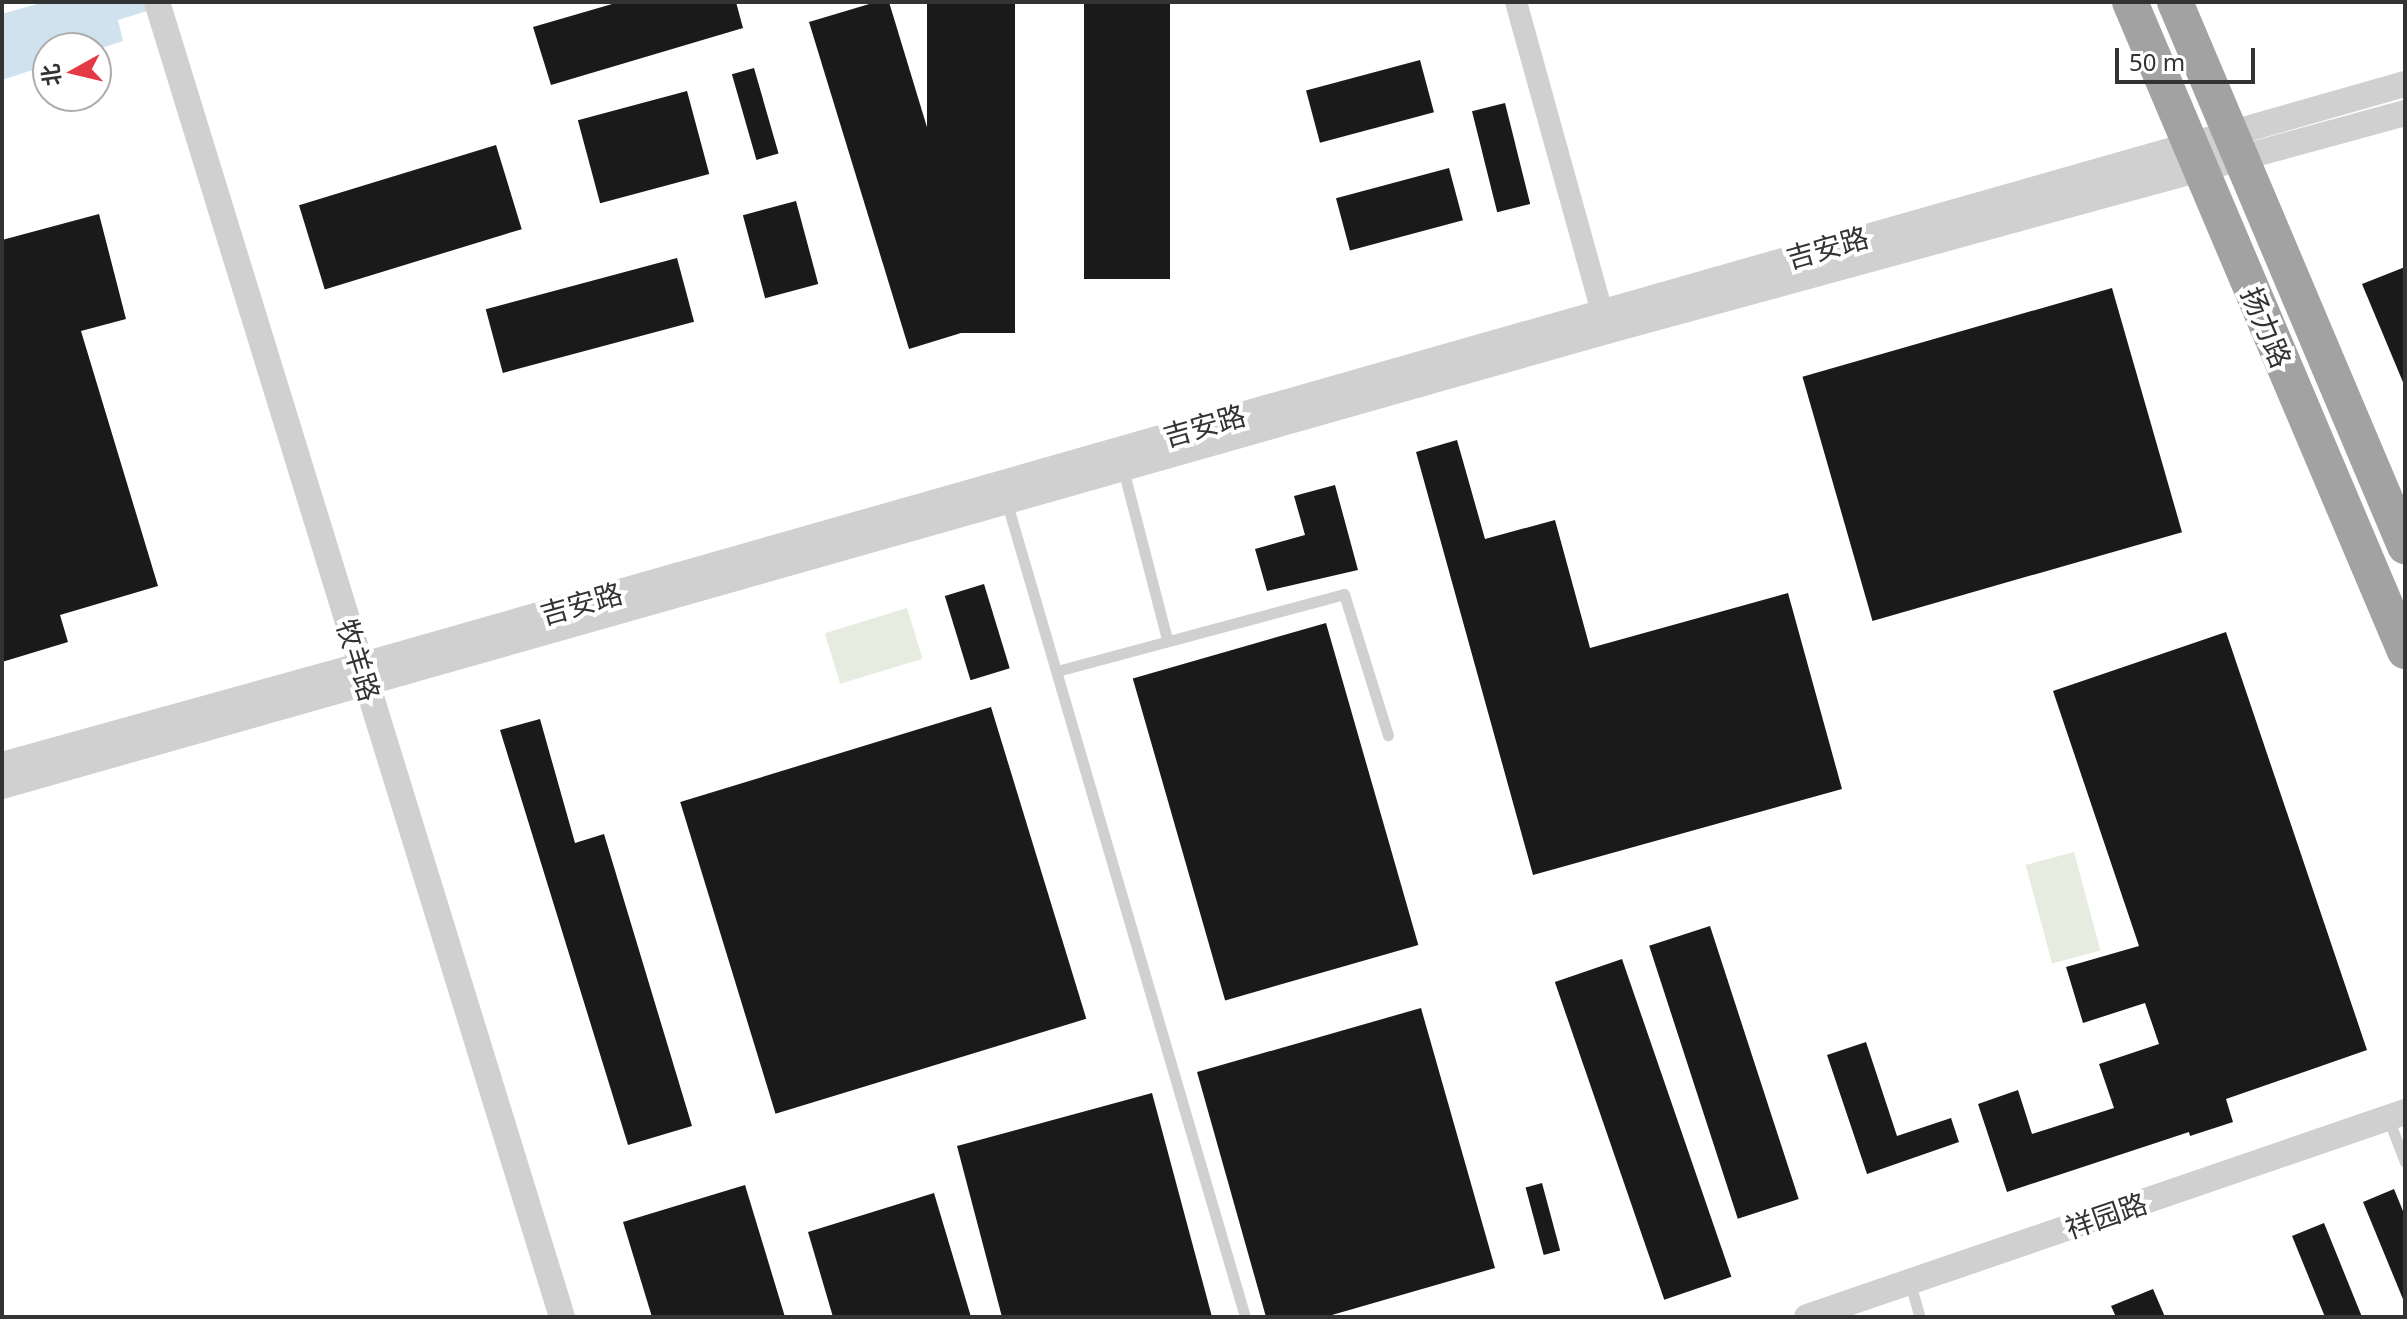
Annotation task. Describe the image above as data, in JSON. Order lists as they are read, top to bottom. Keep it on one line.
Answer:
{"streets":{"highway":["扬力路"],"street":["吉安路","牧羊路","祥园路"]},"crossings":[["吉安路","扬力路"],["吉安路","牧羊路"]],"scale_bar":"50 m","north":"left"}
